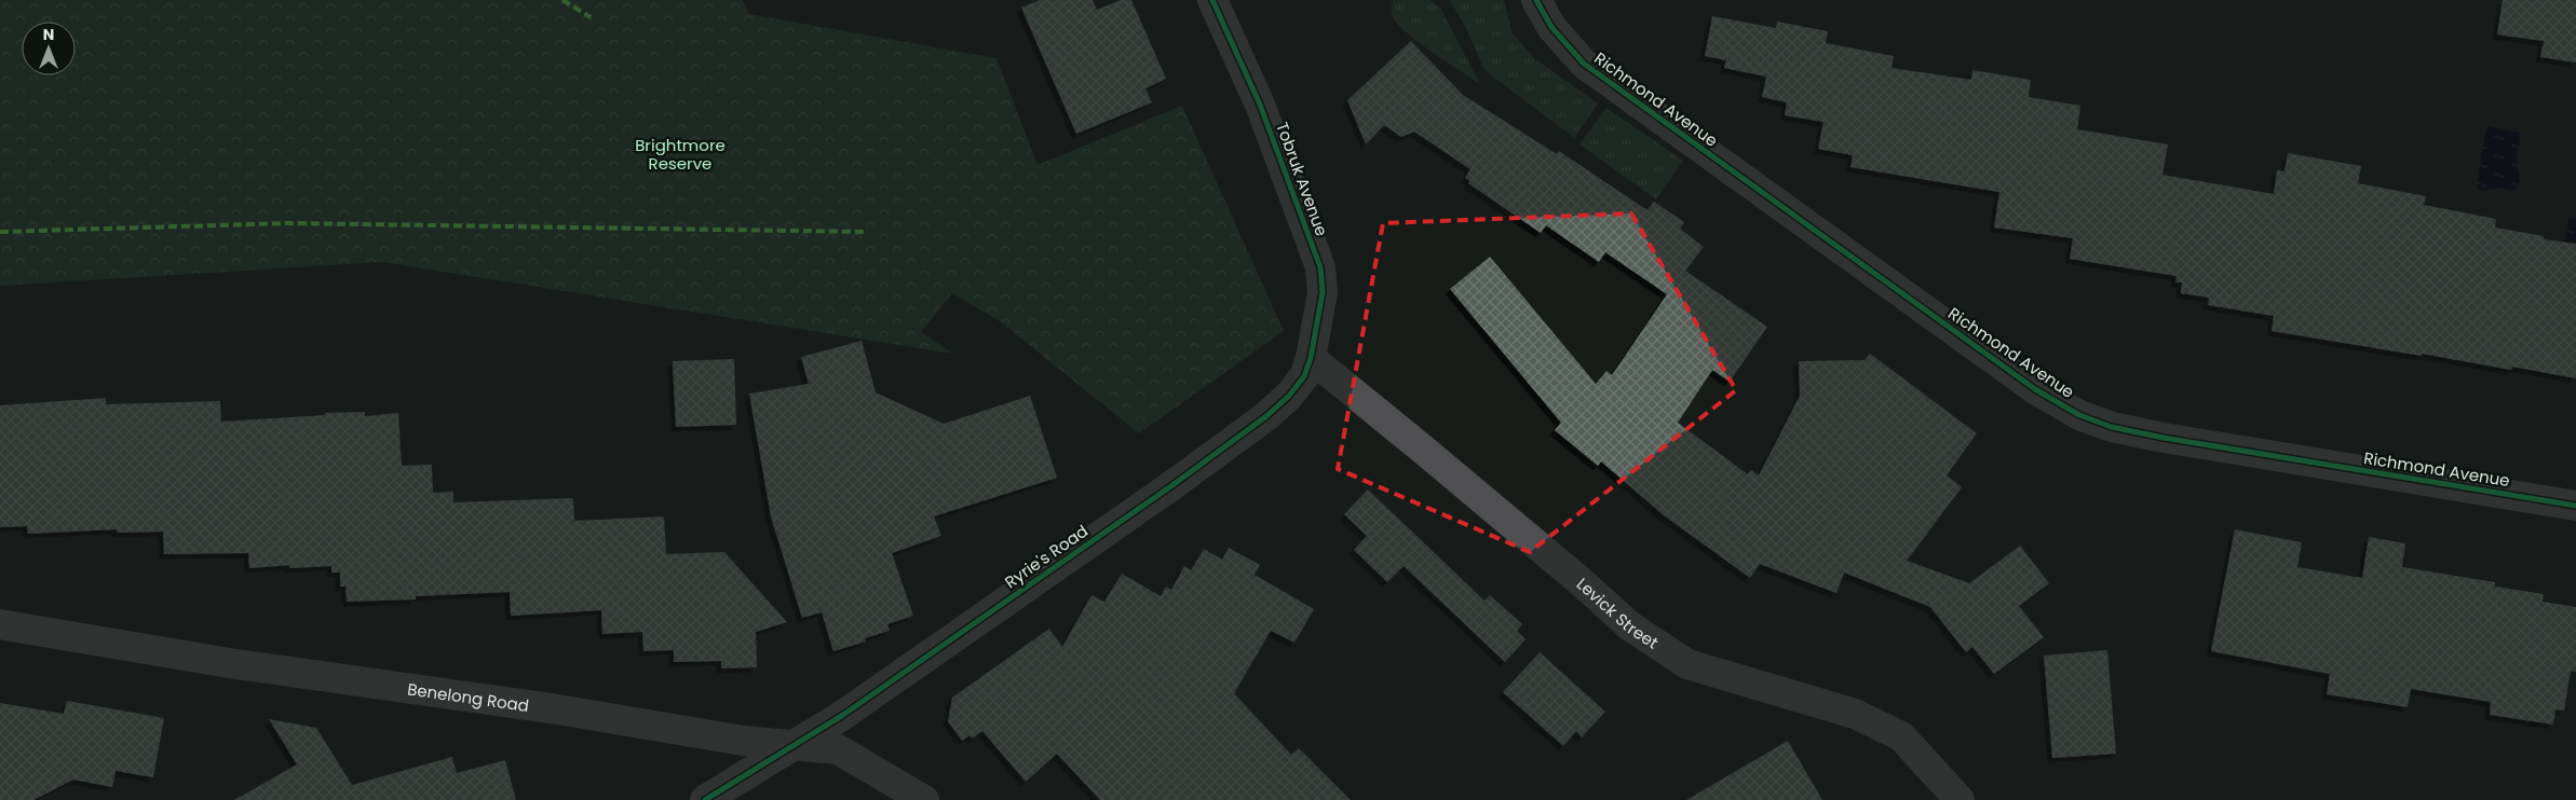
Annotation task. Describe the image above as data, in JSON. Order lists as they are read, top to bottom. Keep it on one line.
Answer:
{"streets":{"street":["Richmond Avenue","Tobruk Avenue","Ryrie's Road","Levick Street","Benelong Road"]},"crossings":[["Tobruk Avenue","Ryrie's Road"],["Tobruk Avenue","Levick Street"],["Ryrie's Road","Levick Street"],["Ryrie's Road","Benelong Road"]],"parks":["Brightmore Reserve"],"north":"top"}
